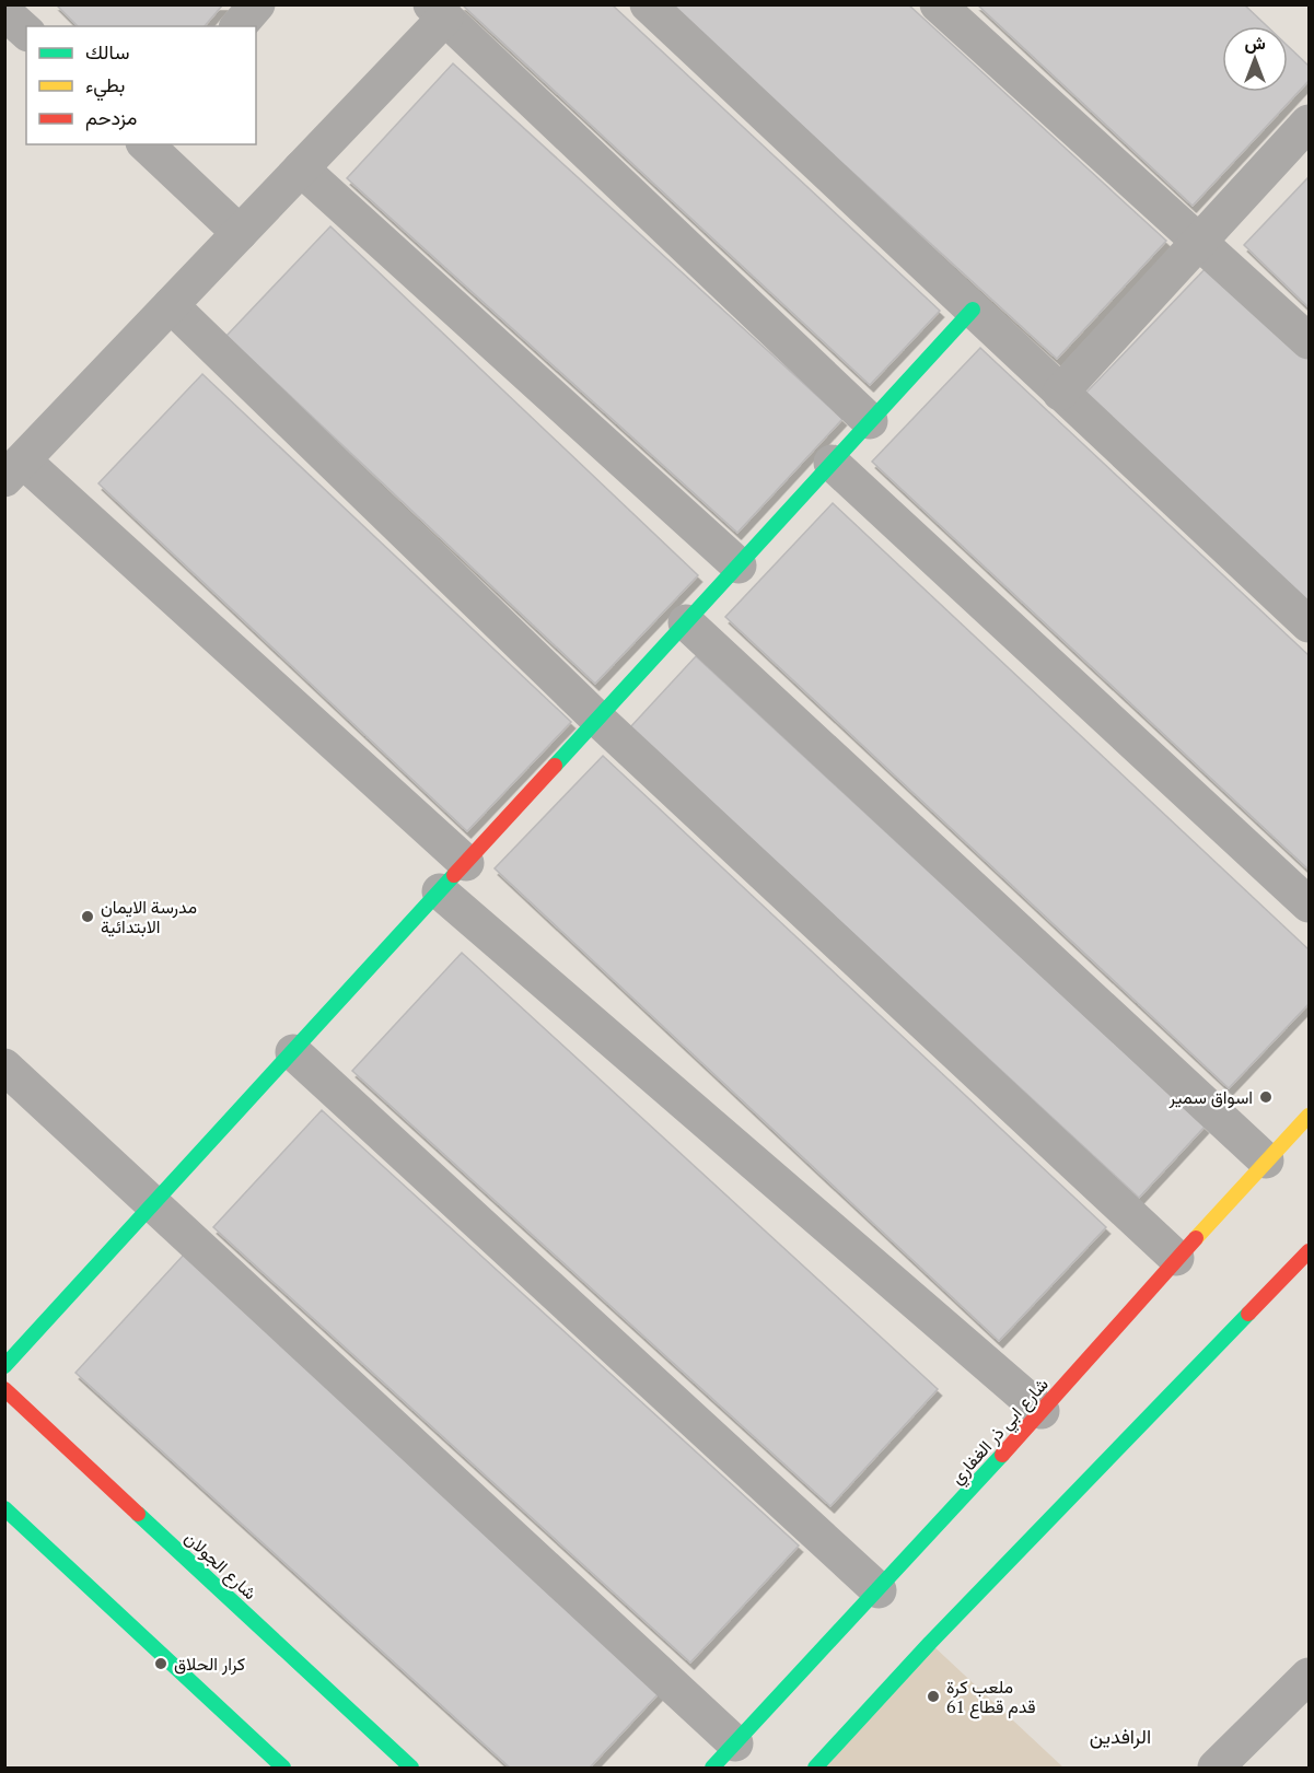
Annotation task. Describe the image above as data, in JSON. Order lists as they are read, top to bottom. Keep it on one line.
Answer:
{"streets":{"street":["شارع ابي ذر الغفاري","شارع الجولان"]},"districts":["الرافدين"],"places":["مدرسة الايمان الابتدائية","اسواق سمير","كرار الحلاق","ملعب كرة قدم قطاع 61"],"legend":["سالك","بطيء","مزدحم"],"north":"top"}
